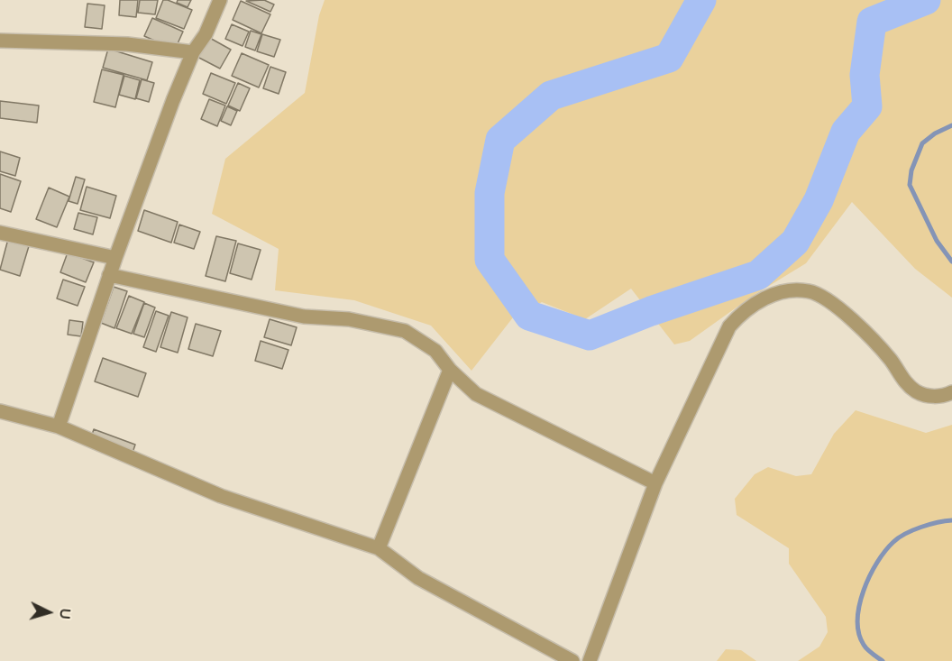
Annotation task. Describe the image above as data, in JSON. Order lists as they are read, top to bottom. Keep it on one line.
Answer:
{"north":"right"}
